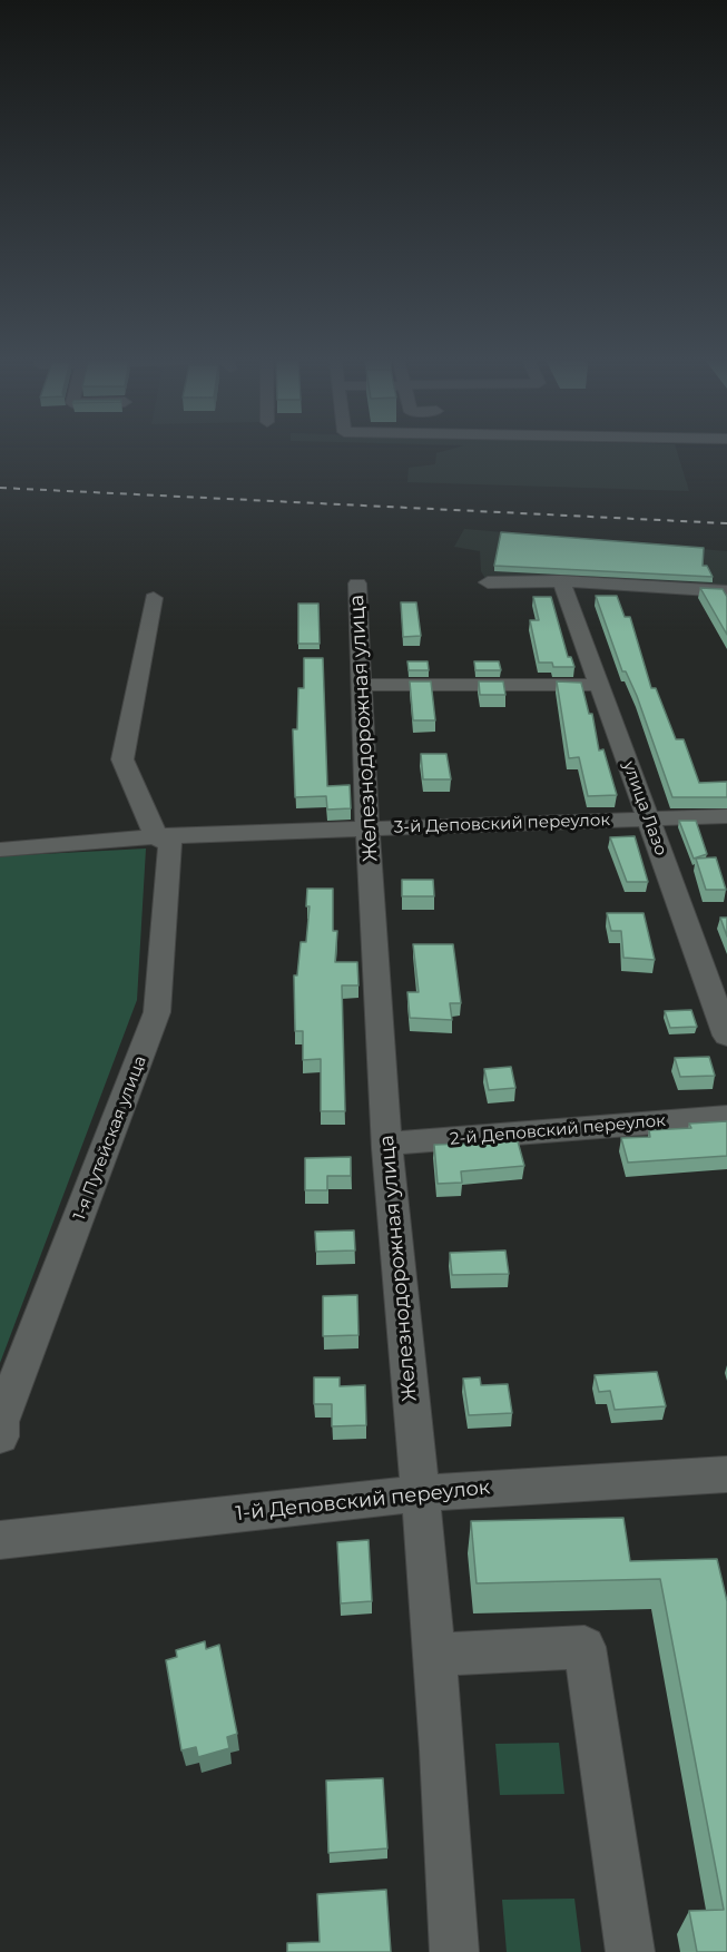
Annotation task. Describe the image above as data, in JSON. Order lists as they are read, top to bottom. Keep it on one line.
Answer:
{"streets":{"street":["Железнодорожная улица","улица Лазо","3-й Деповский переулок","2-й Деповский переулок","1-я Путейская улица","1-й Деповский переулок"]},"crossings":[["Железнодорожная улица","3-й Деповский переулок"],["Железнодорожная улица","2-й Деповский переулок"],["Железнодорожная улица","1-й Деповский переулок"],["улица Лазо","3-й Деповский переулок"],["3-й Деповский переулок","1-я Путейская улица"]]}
